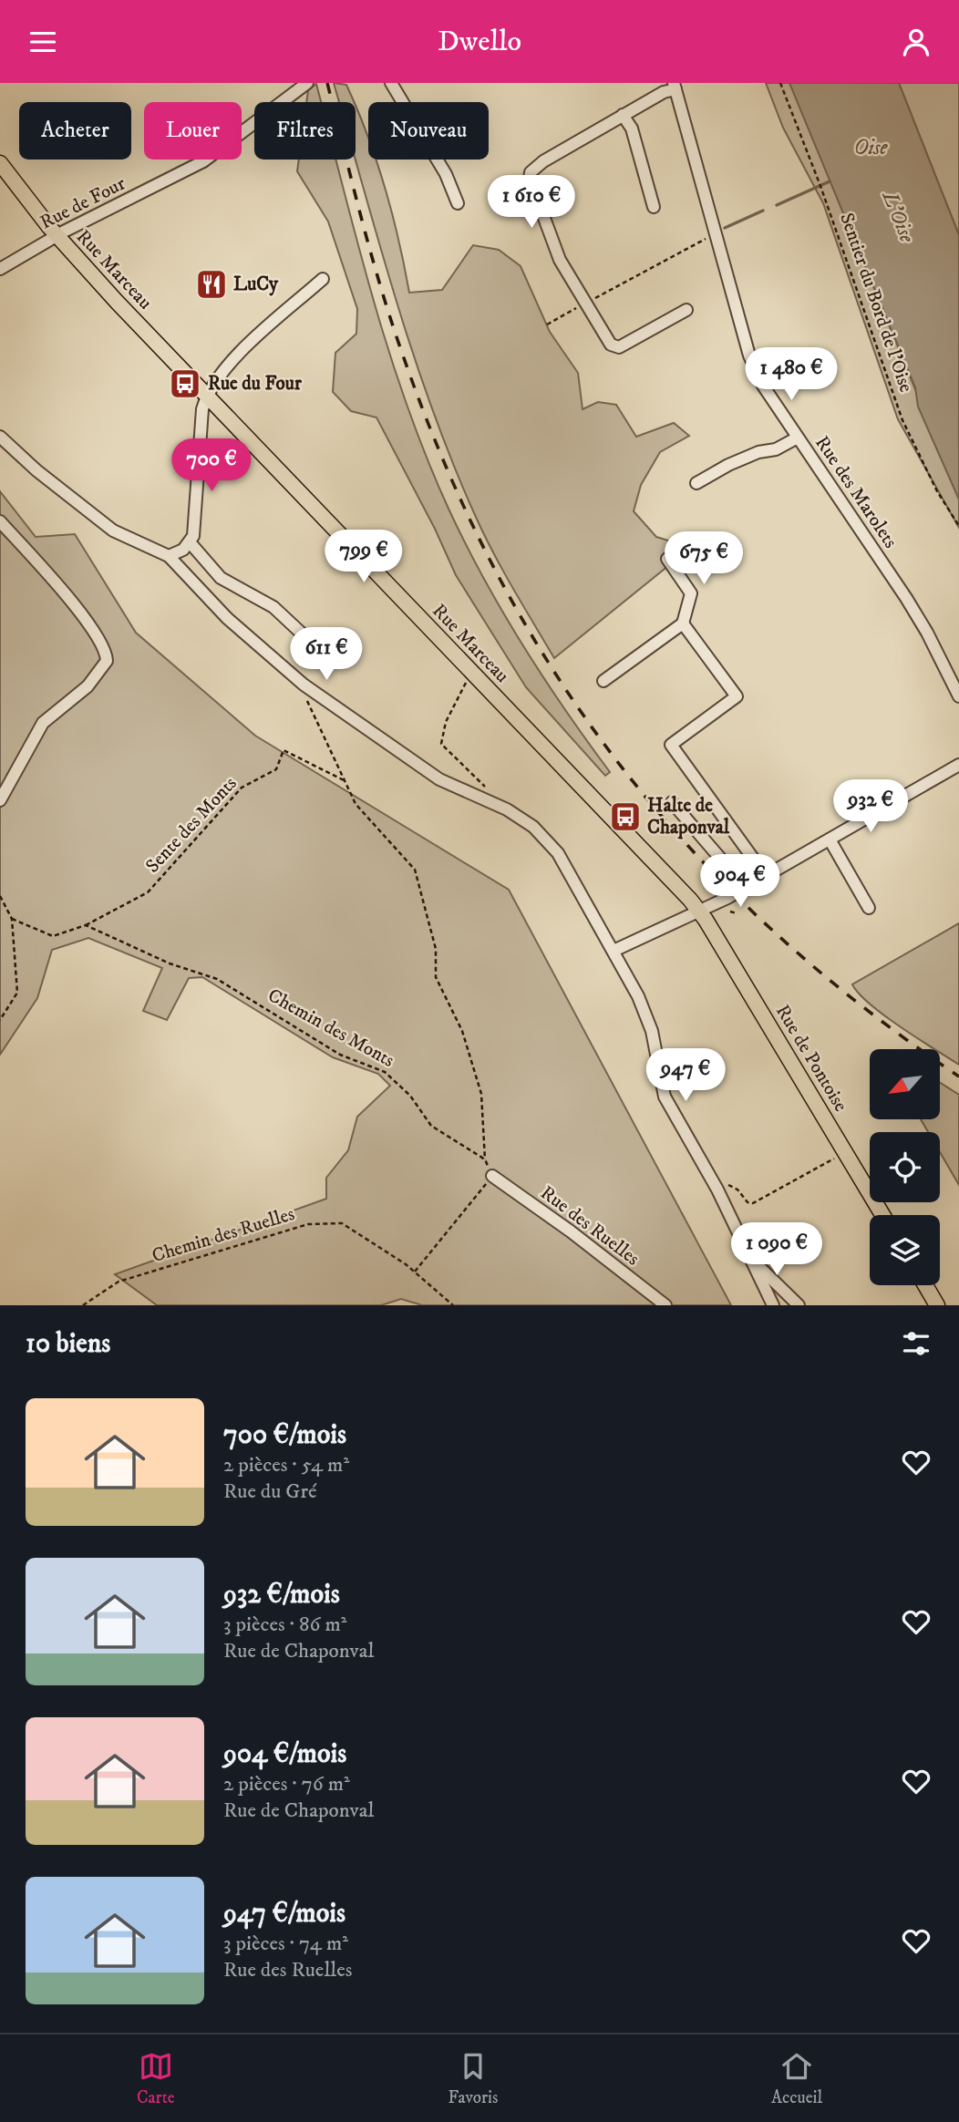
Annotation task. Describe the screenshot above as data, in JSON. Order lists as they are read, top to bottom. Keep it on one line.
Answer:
{"streets":{"main road":["Rue Marceau","Rue de Pontoise"],"street":["Rue de Four","Rue des Marolets","Rue des Ruelles"],"path":["Sentier du Bord de l'Oise","Sente des Monts","Chemin des Monts","Chemin des Ruelles"]},"crossings":[["Rue de Four","Rue Marceau"],["Rue Marceau","Rue de Pontoise"],["Sente des Monts","Chemin des Monts"]],"water":["Oise","L'Oise"],"places":{"restaurant":["LuCy"],"bus stop":["Rue du Four","Halte de Chaponval"]},"north":"bottom left","page":{"header":"Dwello","chip":["Acheter","Louer","Filtres","Nouveau"],"price":["1 610 €","1 480 €","700 €","799 €","675 €","611 €","932 €","904 €","947 €","1 090 €"],"heading":"10 biens","list":[{"name":"700 €/mois","note":"2 pièces · 54 m² · Rue du Gré"},{"name":"932 €/mois","note":"3 pièces · 86 m² · Rue de Chaponval"},{"name":"904 €/mois","note":"2 pièces · 76 m² · Rue de Chaponval"},{"name":"947 €/mois","note":"3 pièces · 74 m² · Rue des Ruelles"}],"tabs":["Carte","Favoris","Accueil"]}}
